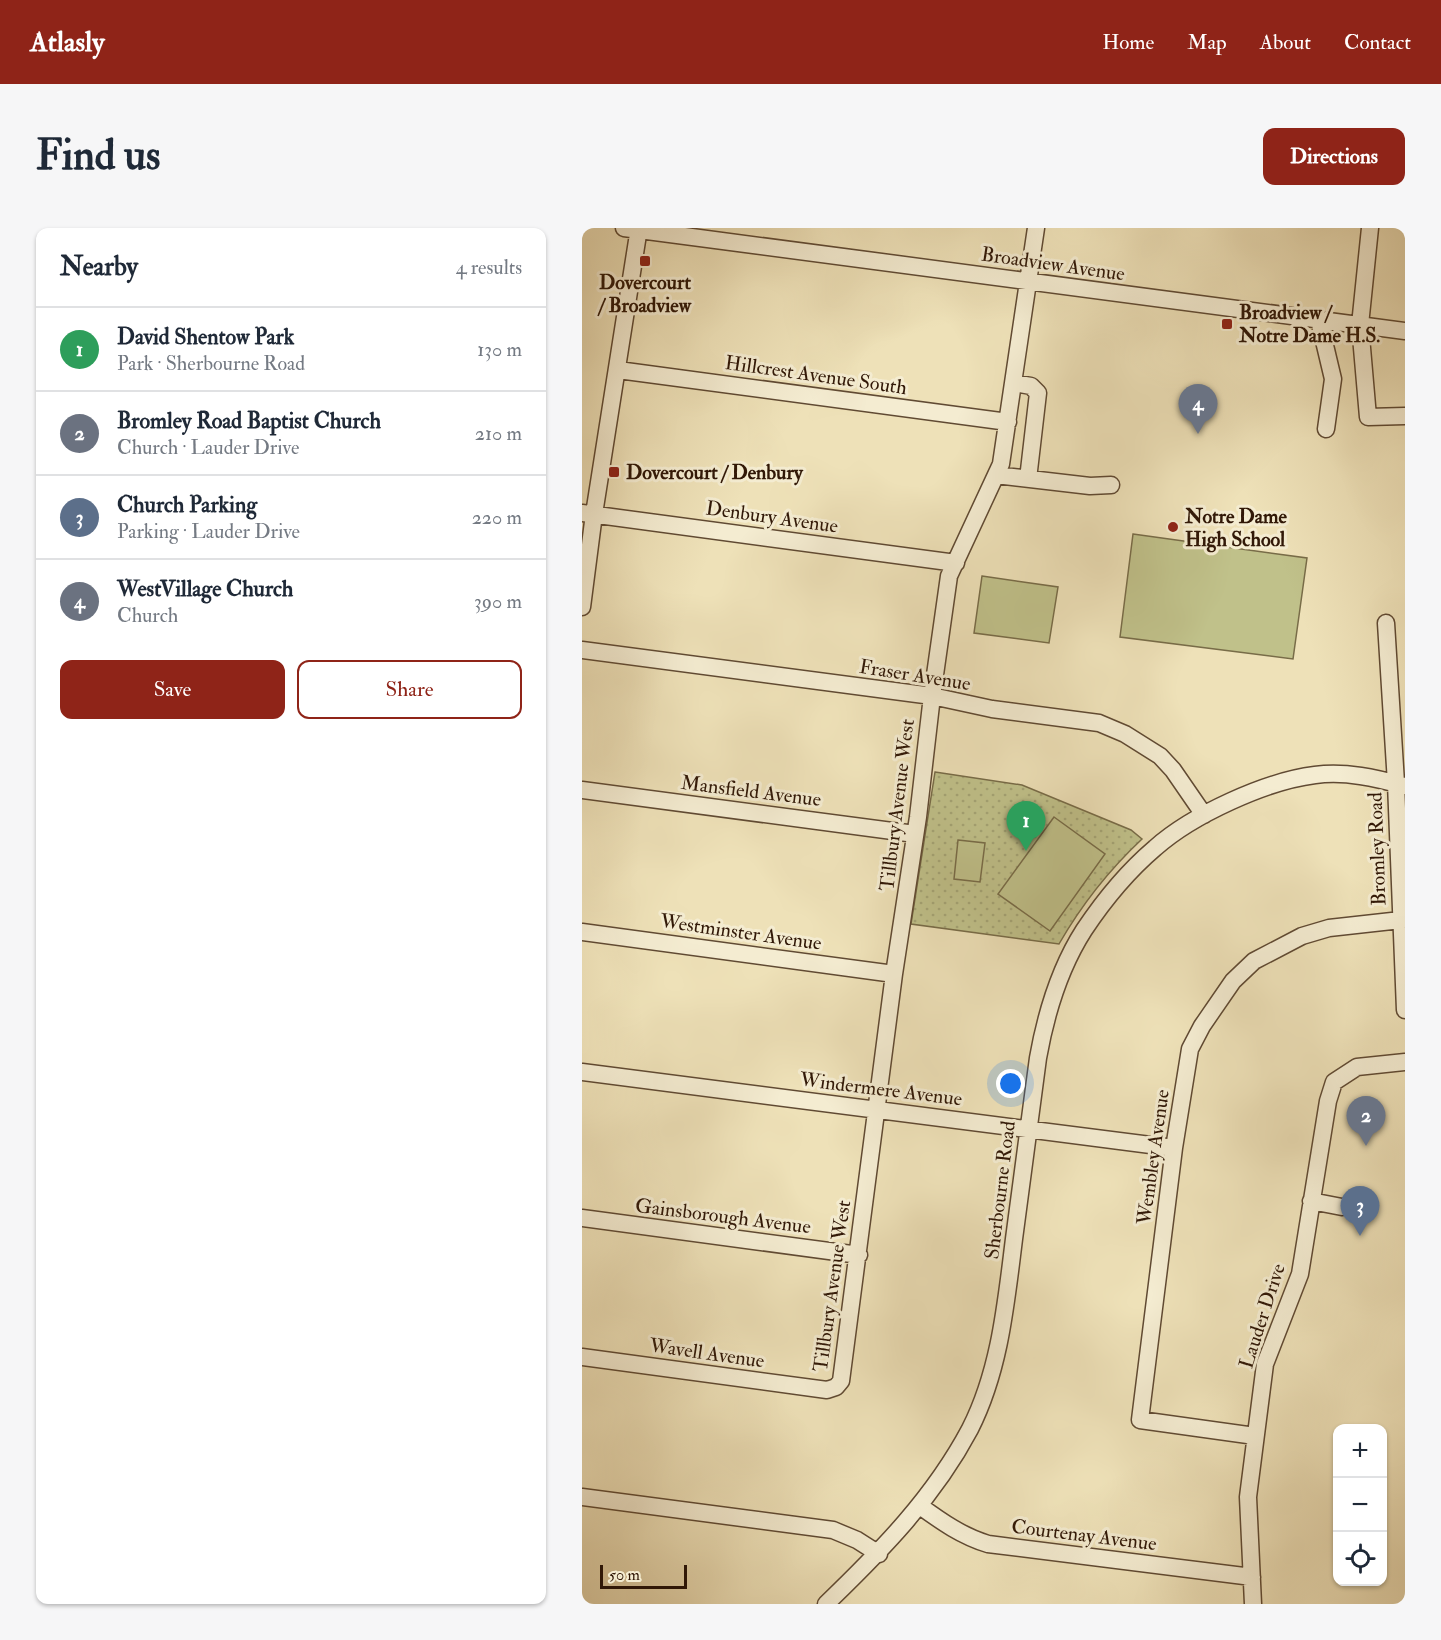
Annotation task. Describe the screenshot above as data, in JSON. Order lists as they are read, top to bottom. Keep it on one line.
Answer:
{"streets":{"street":["Broadview Avenue","Hillcrest Avenue South","Denbury Avenue","Fraser Avenue","Mansfield Avenue","Tillbury Avenue West","Bromley Road","Westminster Avenue","Windermere Avenue","Wembley Avenue","Sherbourne Road","Gainsborough Avenue","Lauder Drive","Wavell Avenue","Courtenay Avenue"]},"crossings":[["Broadview Avenue","Tillbury Avenue West"],["Hillcrest Avenue South","Tillbury Avenue West"],["Denbury Avenue","Tillbury Avenue West"],["Fraser Avenue","Tillbury Avenue West"],["Fraser Avenue","Sherbourne Road"],["Mansfield Avenue","Tillbury Avenue West"],["Tillbury Avenue West","Westminster Avenue"],["Tillbury Avenue West","Windermere Avenue"],["Tillbury Avenue West","Gainsborough Avenue"],["Tillbury Avenue West","Wavell Avenue"],["Bromley Road","Wembley Avenue"],["Bromley Road","Sherbourne Road"],["Windermere Avenue","Wembley Avenue"],["Windermere Avenue","Sherbourne Road"],["Wembley Avenue","Lauder Drive"],["Sherbourne Road","Courtenay Avenue"],["Lauder Drive","Courtenay Avenue"]],"places":{"transit":["Dovercourt / Broadview","Broadview / Notre Dame H.S.","Dovercourt / Denbury"],"other":["Notre Dame High School"]},"scale_bar":"50 m","page":{"header":"Atlasly","nav":["Home","Map","About","Contact"],"buttons":["Directions",["Save","Share"]],"title":"Find us","heading":["Nearby","4 results"],"list":[{"mark":"1","name":"David Shentow Park","note":"Park · Sherbourne Road","value":"130 m"},{"mark":"2","name":"Bromley Road Baptist Church","note":"Church · Lauder Drive","value":"210 m"},{"mark":"3","name":"Church Parking","note":"Parking · Lauder Drive","value":"220 m"},{"mark":"4","name":"WestVillage Church","note":"Church","value":"390 m"}],"pins":["4","1","2","3"],"map_buttons":["+","−"],"scale":"50 m"}}
